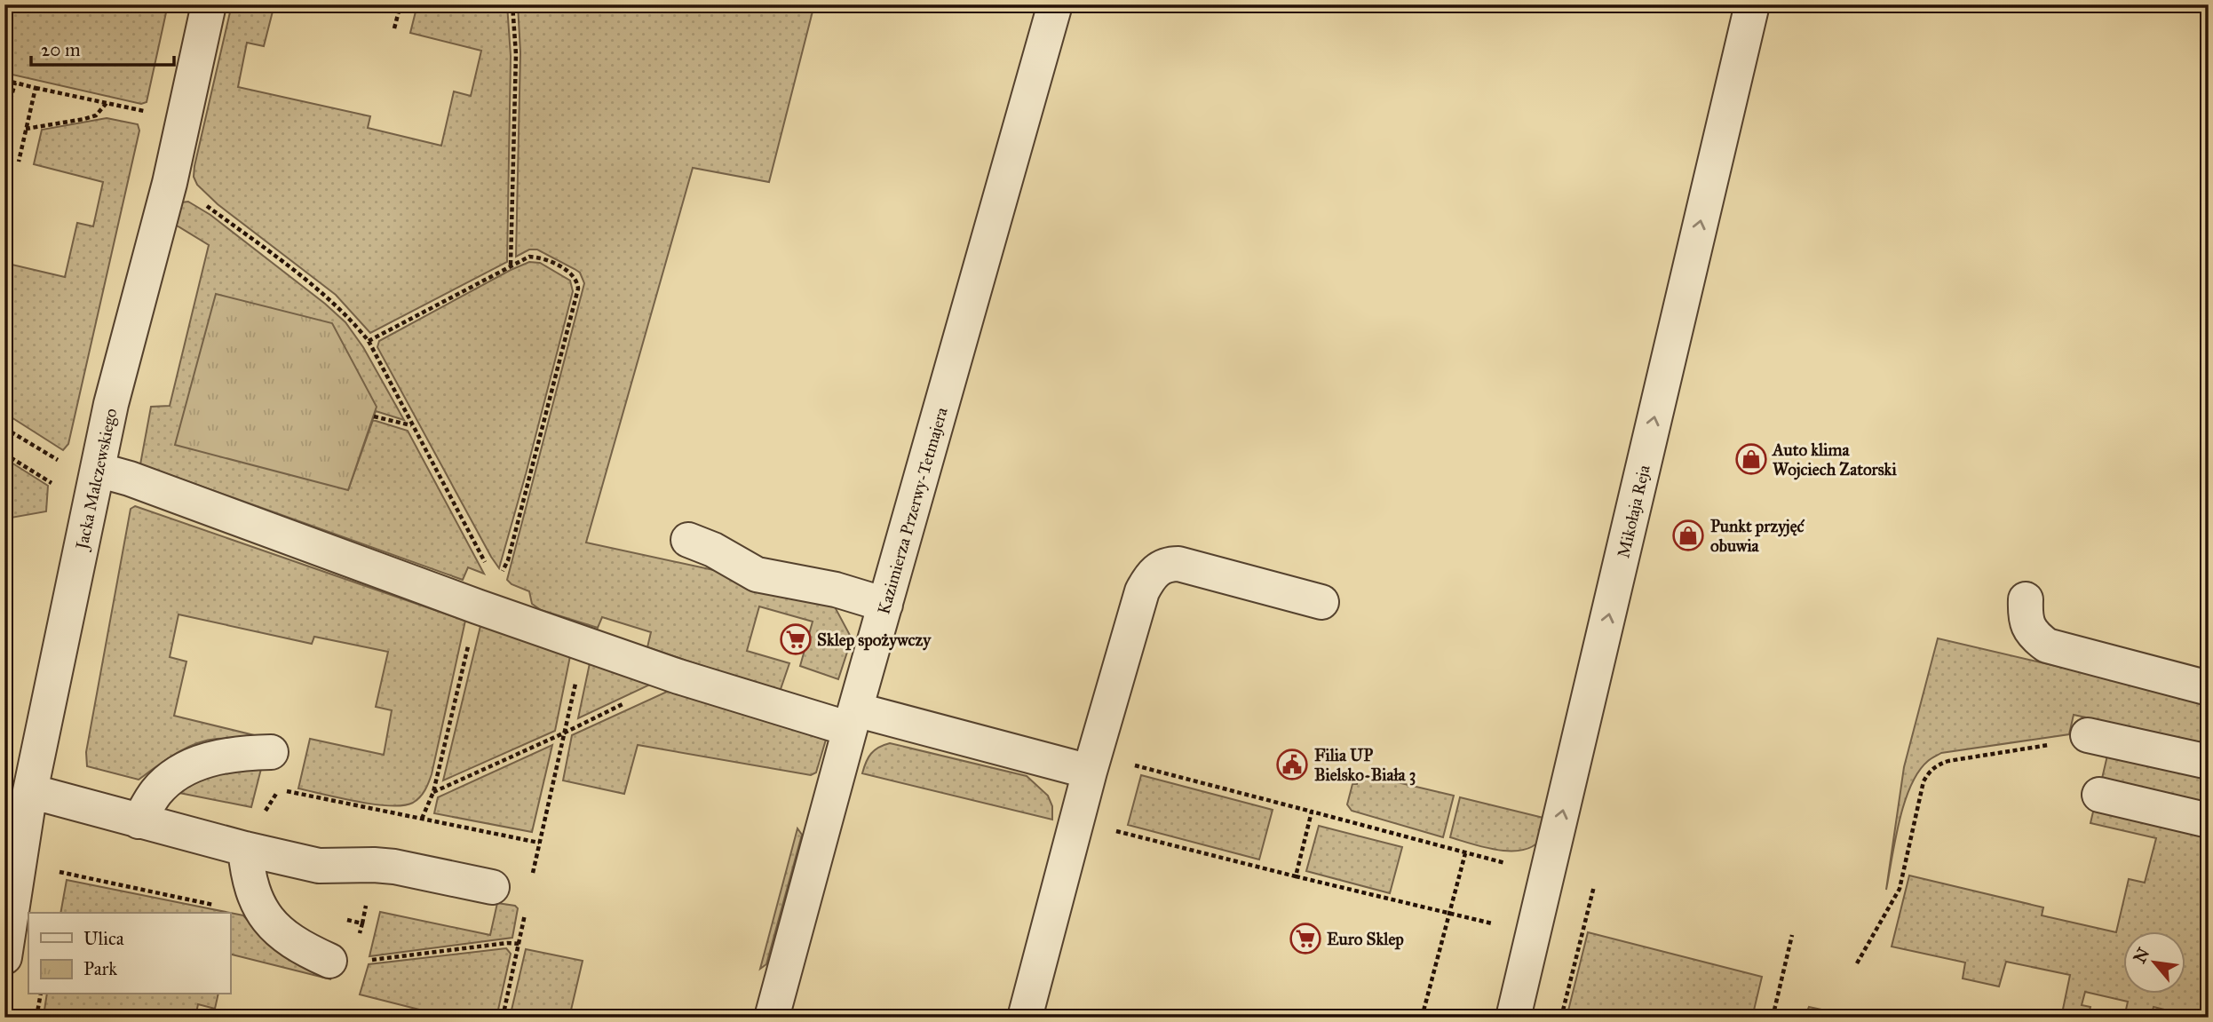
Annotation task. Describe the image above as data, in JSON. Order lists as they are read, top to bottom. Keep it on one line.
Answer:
{"streets":{"street":["Jacka Malczewskiego","Kazimierza Przerwy-Tetmajera","Mikołaja Reja"]},"one_way":["Mikołaja Reja"],"places":{"shop":["Auto klima Wojciech Zatorski","Punkt przyjęć obuwia"],"supermarket":["Sklep spożywczy","Euro Sklep"],"public building":["Filia UP Bielsko-Biała 3"]},"legend":["Ulica","Park"],"scale_bar":"20 m","north":"top left"}
